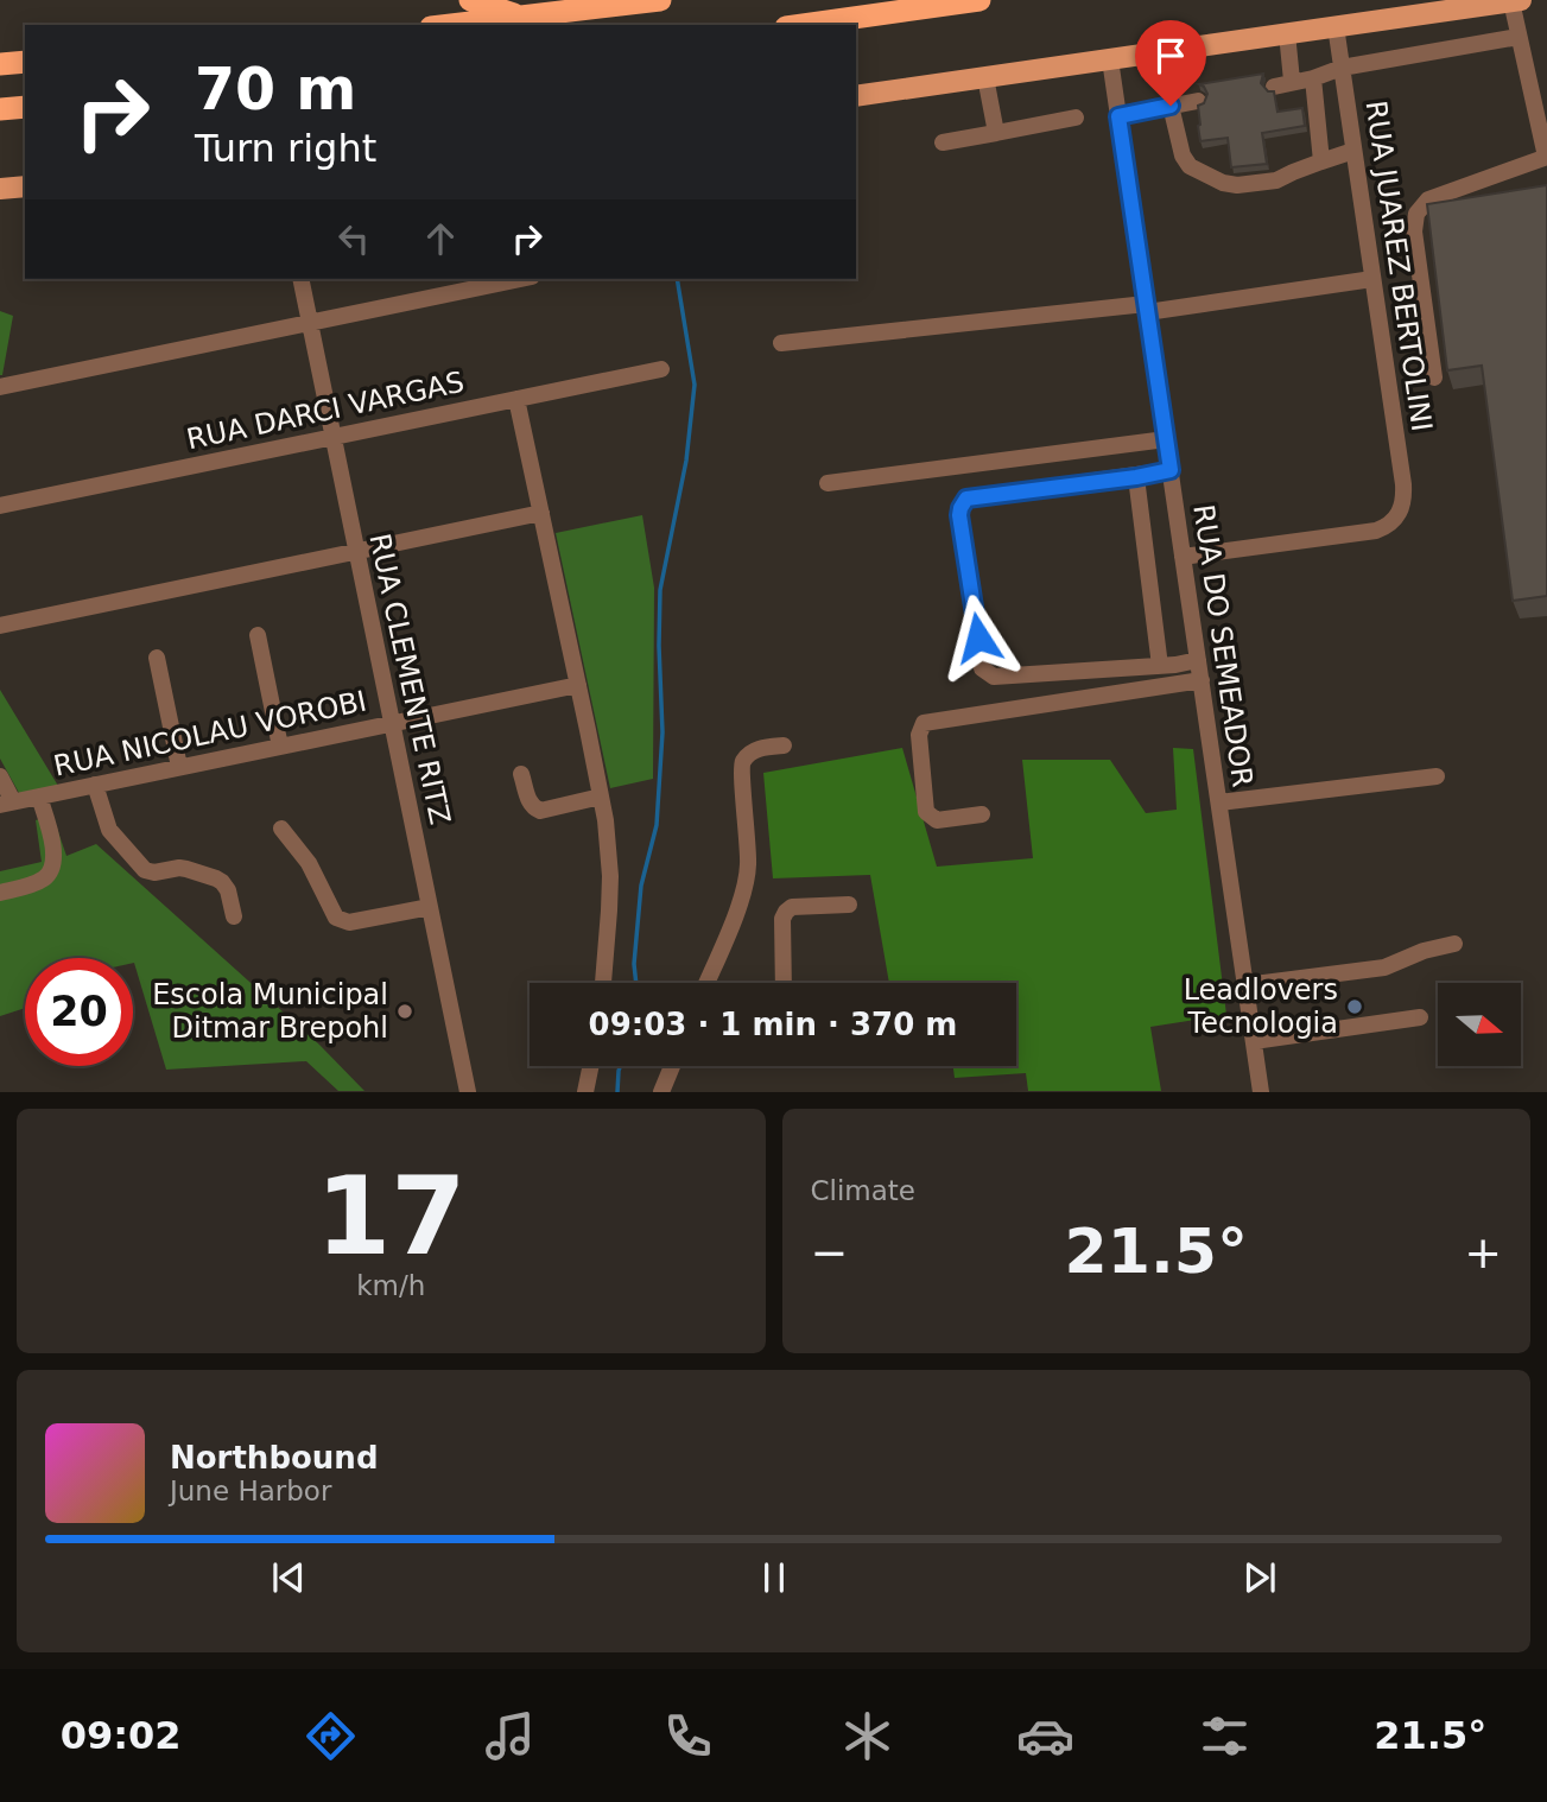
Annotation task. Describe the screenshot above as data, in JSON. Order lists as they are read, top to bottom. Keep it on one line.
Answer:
{"streets":{"street":["RUA JUAREZ BERTOLINI","RUA DARCI VARGAS","RUA DO SEMEADOR","RUA CLEMENTE RITZ","RUA NICOLAU VOROBI"]},"crossings":[["RUA JUAREZ BERTOLINI","RUA DO SEMEADOR"],["RUA DARCI VARGAS","RUA CLEMENTE RITZ"],["RUA CLEMENTE RITZ","RUA NICOLAU VOROBI"]],"places":["Leadlovers Tecnologia","Escola Municipal Ditmar Brepohl"],"north":"right","page":{"turn":["70 m","Turn right"],"limit":"20","trip":"09:03 · 1 min · 370 m","tile":[["17","km/h"],"Climate"],"heat":["−","21.5°","+"],"song":["Northbound","June Harbor"],"tabs":["09:02","21.5°"]}}
